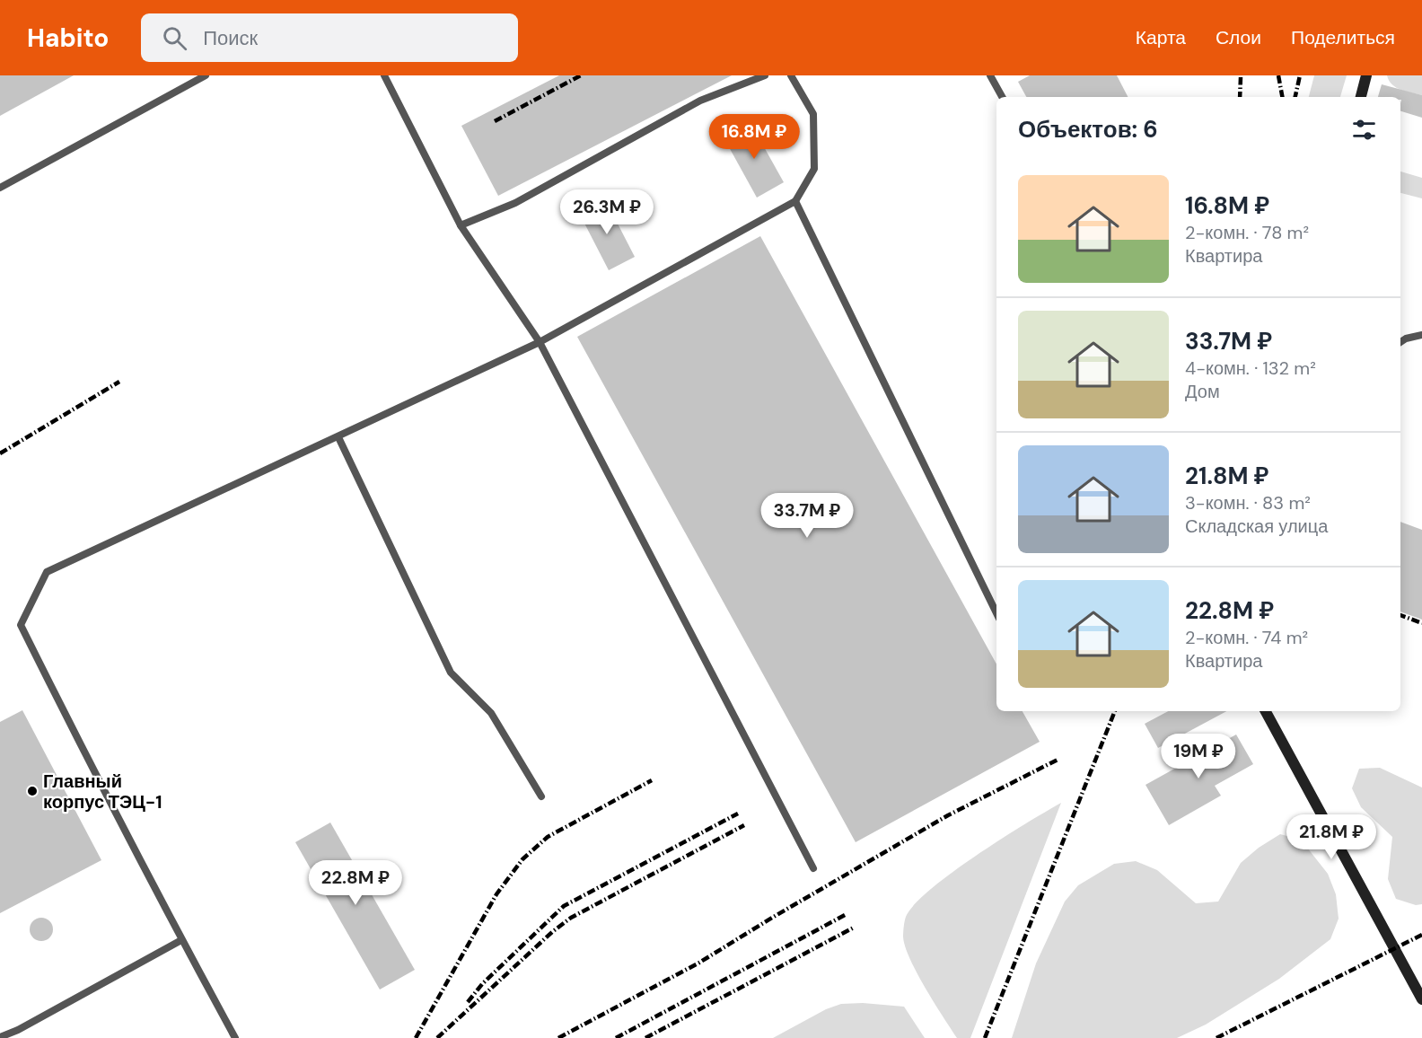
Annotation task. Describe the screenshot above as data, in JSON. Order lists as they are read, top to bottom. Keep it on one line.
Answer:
{"places":["Главный корпус ТЭЦ-1"],"page":{"header":"Habito","search":"Поиск","nav":["Карта","Слои","Поделиться"],"heading":"Объектов: 6","price":["16.8M ₽","26.3M ₽","33.7M ₽","19M ₽","21.8M ₽","22.8M ₽"],"list":[{"name":"16.8M ₽","note":"2-комн. · 78 m² · Квартира"},{"name":"33.7M ₽","note":"4-комн. · 132 m² · Дом"},{"name":"21.8M ₽","note":"3-комн. · 83 m² · Складская улица"},{"name":"22.8M ₽","note":"2-комн. · 74 m² · Квартира"}]}}
